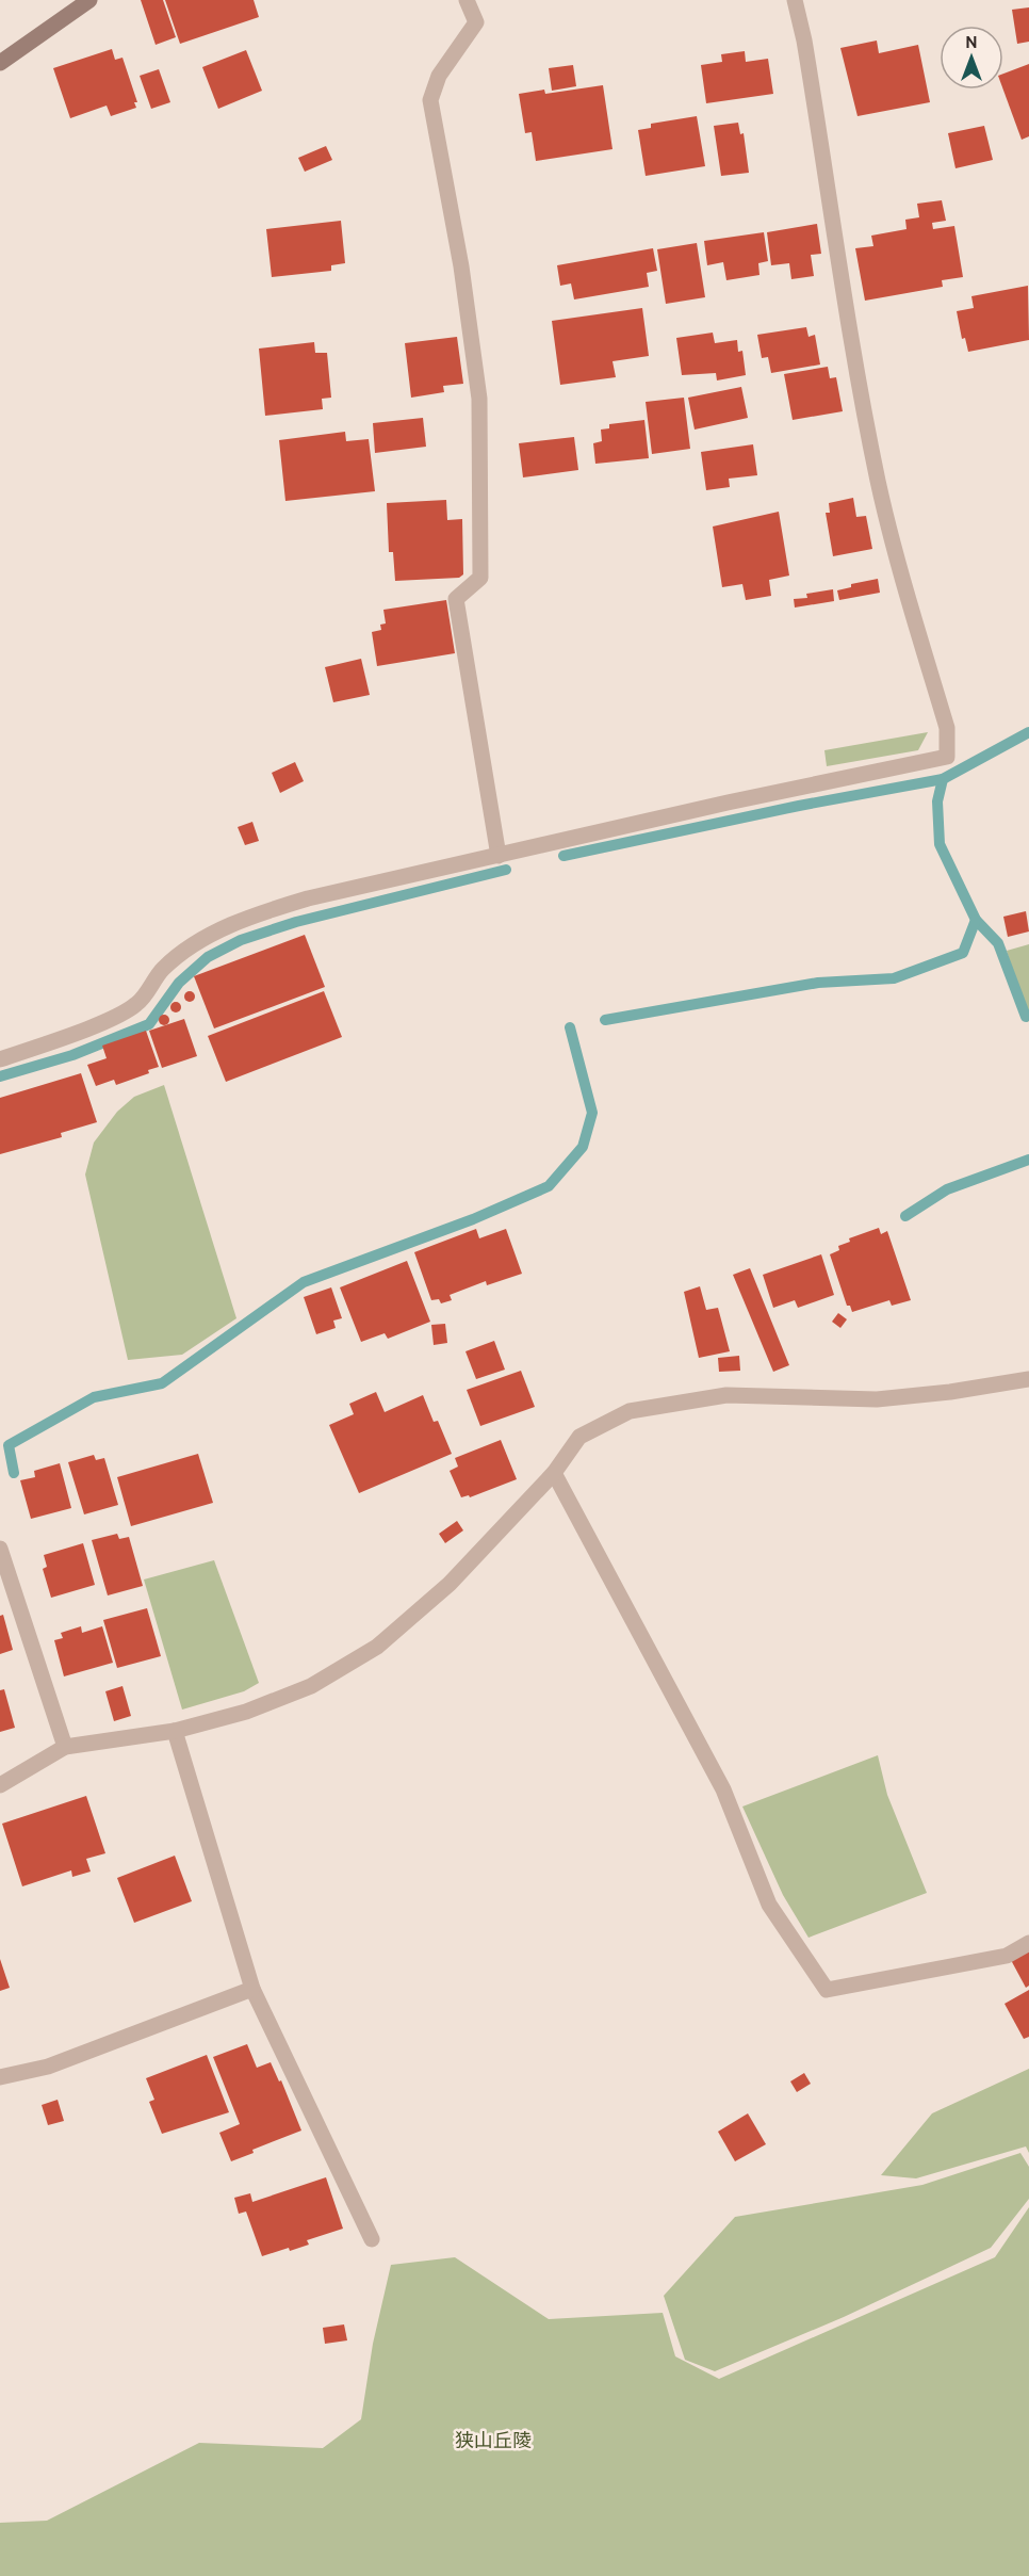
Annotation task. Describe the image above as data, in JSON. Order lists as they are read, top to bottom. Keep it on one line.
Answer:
{"parks":["狭山丘陵"],"north":"top"}
